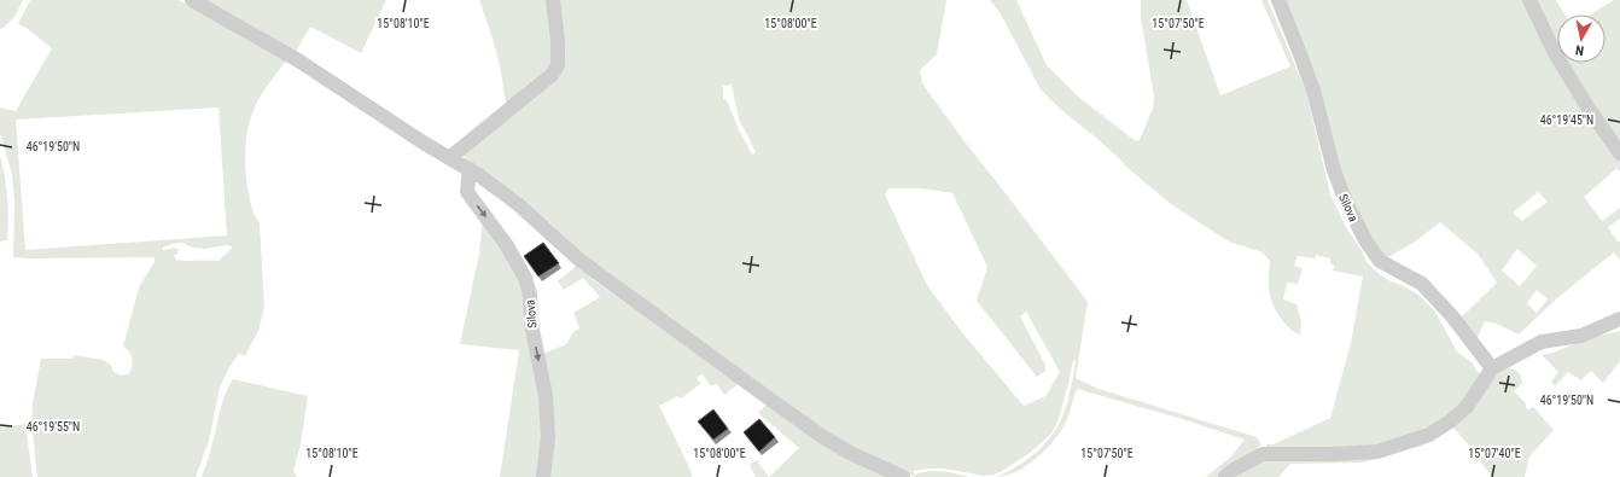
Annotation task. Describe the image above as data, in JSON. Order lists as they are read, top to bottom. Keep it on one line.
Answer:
{"streets":{"street":["Silova"]},"one_way":["Silova"],"north":"bottom","coordinates":["15°08'10\"E","15°08'00\"E","15°07'50\"E","46°19'45\"N","46°19'50\"N","46°19'55\"N","15°07'40\"E"]}
